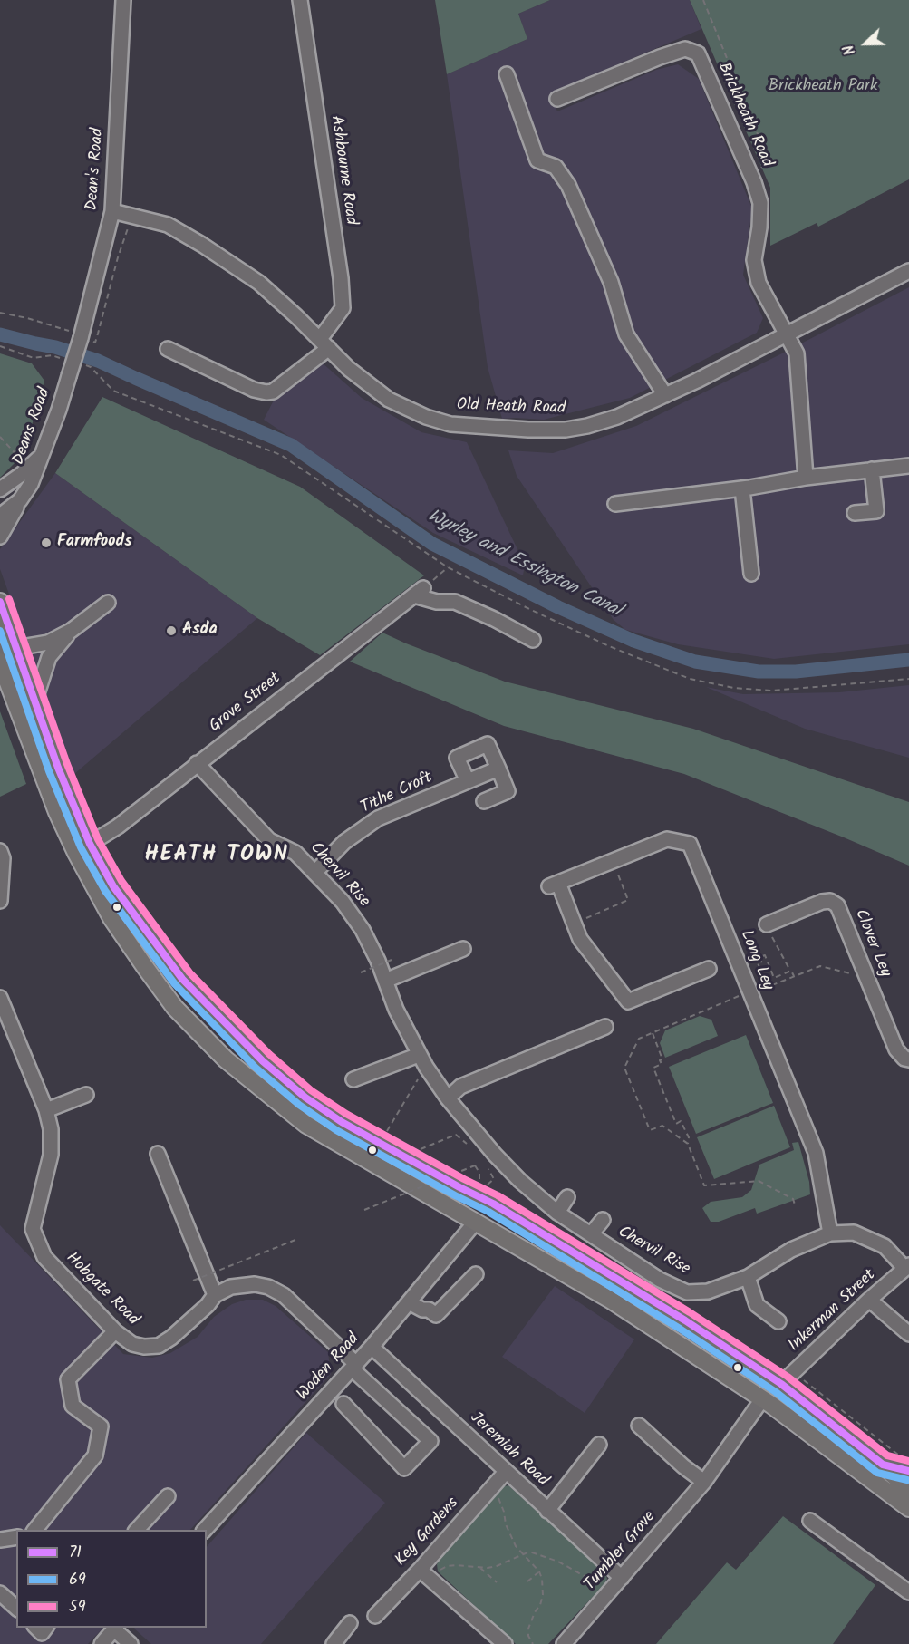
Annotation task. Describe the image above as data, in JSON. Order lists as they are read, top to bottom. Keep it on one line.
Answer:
{"streets":{"street":["Brickheath Road","Dean's Road","Ashbourne Road","Old Heath Road","Deans Road","Grove Street","Tithe Croft","Chervil Rise","Clover Ley","Long Ley","Hobgate Road","Inkerman Street","Woden Road","Jeremiah Road","Key Gardens","Tumbler Grove"]},"crossings":[["Brickheath Road","Old Heath Road"],["Dean's Road","Old Heath Road"],["Dean's Road","Deans Road"],["Ashbourne Road","Old Heath Road"],["Grove Street","Chervil Rise"],["Tithe Croft","Chervil Rise"],["Chervil Rise","Long Ley"],["Chervil Rise","Inkerman Street"],["Hobgate Road","Woden Road"],["Woden Road","Jeremiah Road"],["Jeremiah Road","Key Gardens"],["Jeremiah Road","Tumbler Grove"]],"districts":["HEATH TOWN"],"water":["Wyrley and Essington Canal"],"parks":["Brickheath Park"],"places":["Farmfoods","Asda"],"lines":["transit line 59","transit line 71","transit line 69"],"legend":["71","69","59"],"north":"left"}
